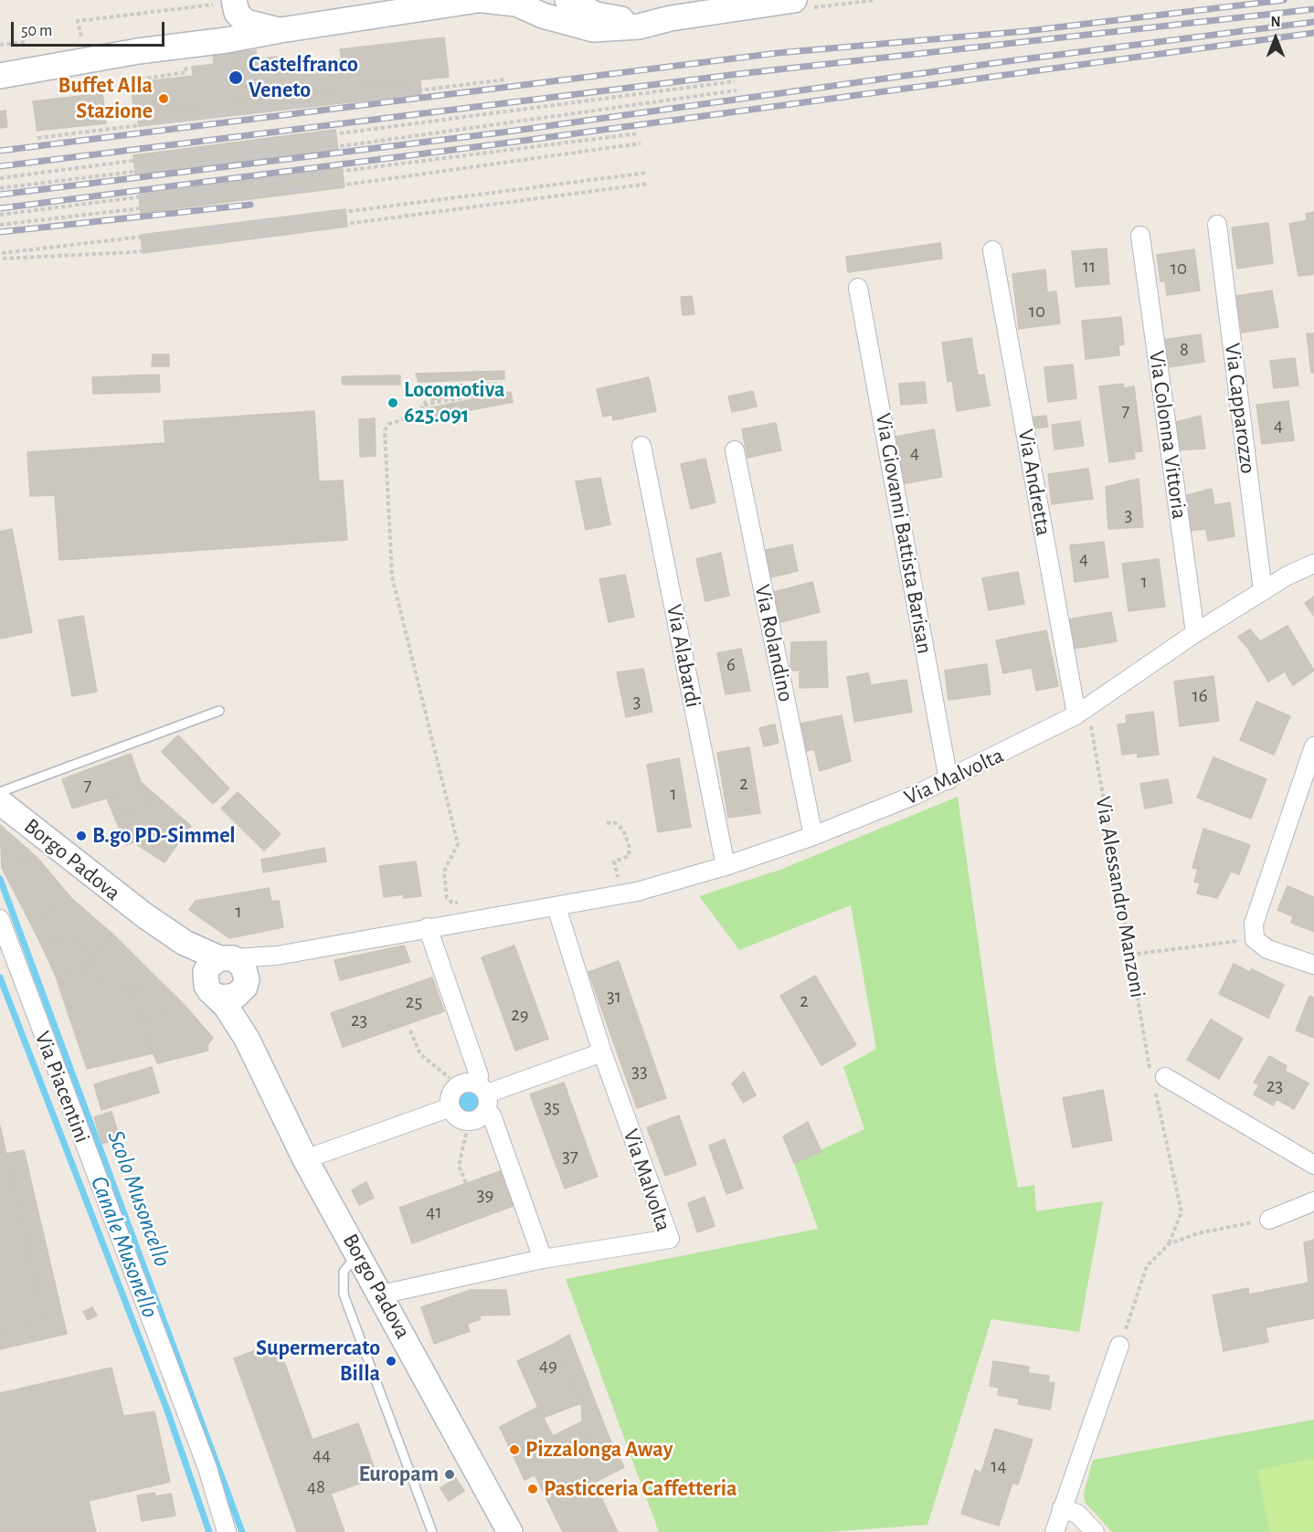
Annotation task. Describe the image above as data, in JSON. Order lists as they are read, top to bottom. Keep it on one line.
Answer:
{"streets":{"street":["Via Capparozzo","Via Colonna Vittoria","Via Andretta","Via Giovanni Battista Barisan","Via Rolandino","Via Alabardi","Via Malvolta","Borgo Padova","Via Piacentini"],"path":["Via Alessandro Manzoni"]},"crossings":[["Via Capparozzo","Via Malvolta"],["Via Colonna Vittoria","Via Malvolta"],["Via Andretta","Via Malvolta"],["Via Giovanni Battista Barisan","Via Malvolta"],["Via Rolandino","Via Malvolta"],["Via Alabardi","Via Malvolta"],["Via Malvolta","Borgo Padova"]],"water":["Scolo Musoncello","Canale Musonello"],"places":["Castelfranco Veneto","Buffet Alla Stazione","Locomotiva 625.091","B.go PD-Simmel","Supermercato Billa","Pizzalonga Away","Europam","Pasticceria Caffetteria"],"house_numbers":["11","10","10","8","7","4","4","3","4","1","6","16","3","2","7","1","1","31","2","25","29","23","33","23","35","37","39","41","49","44","14","48"],"scale_bar":"50 m","north":"top"}
